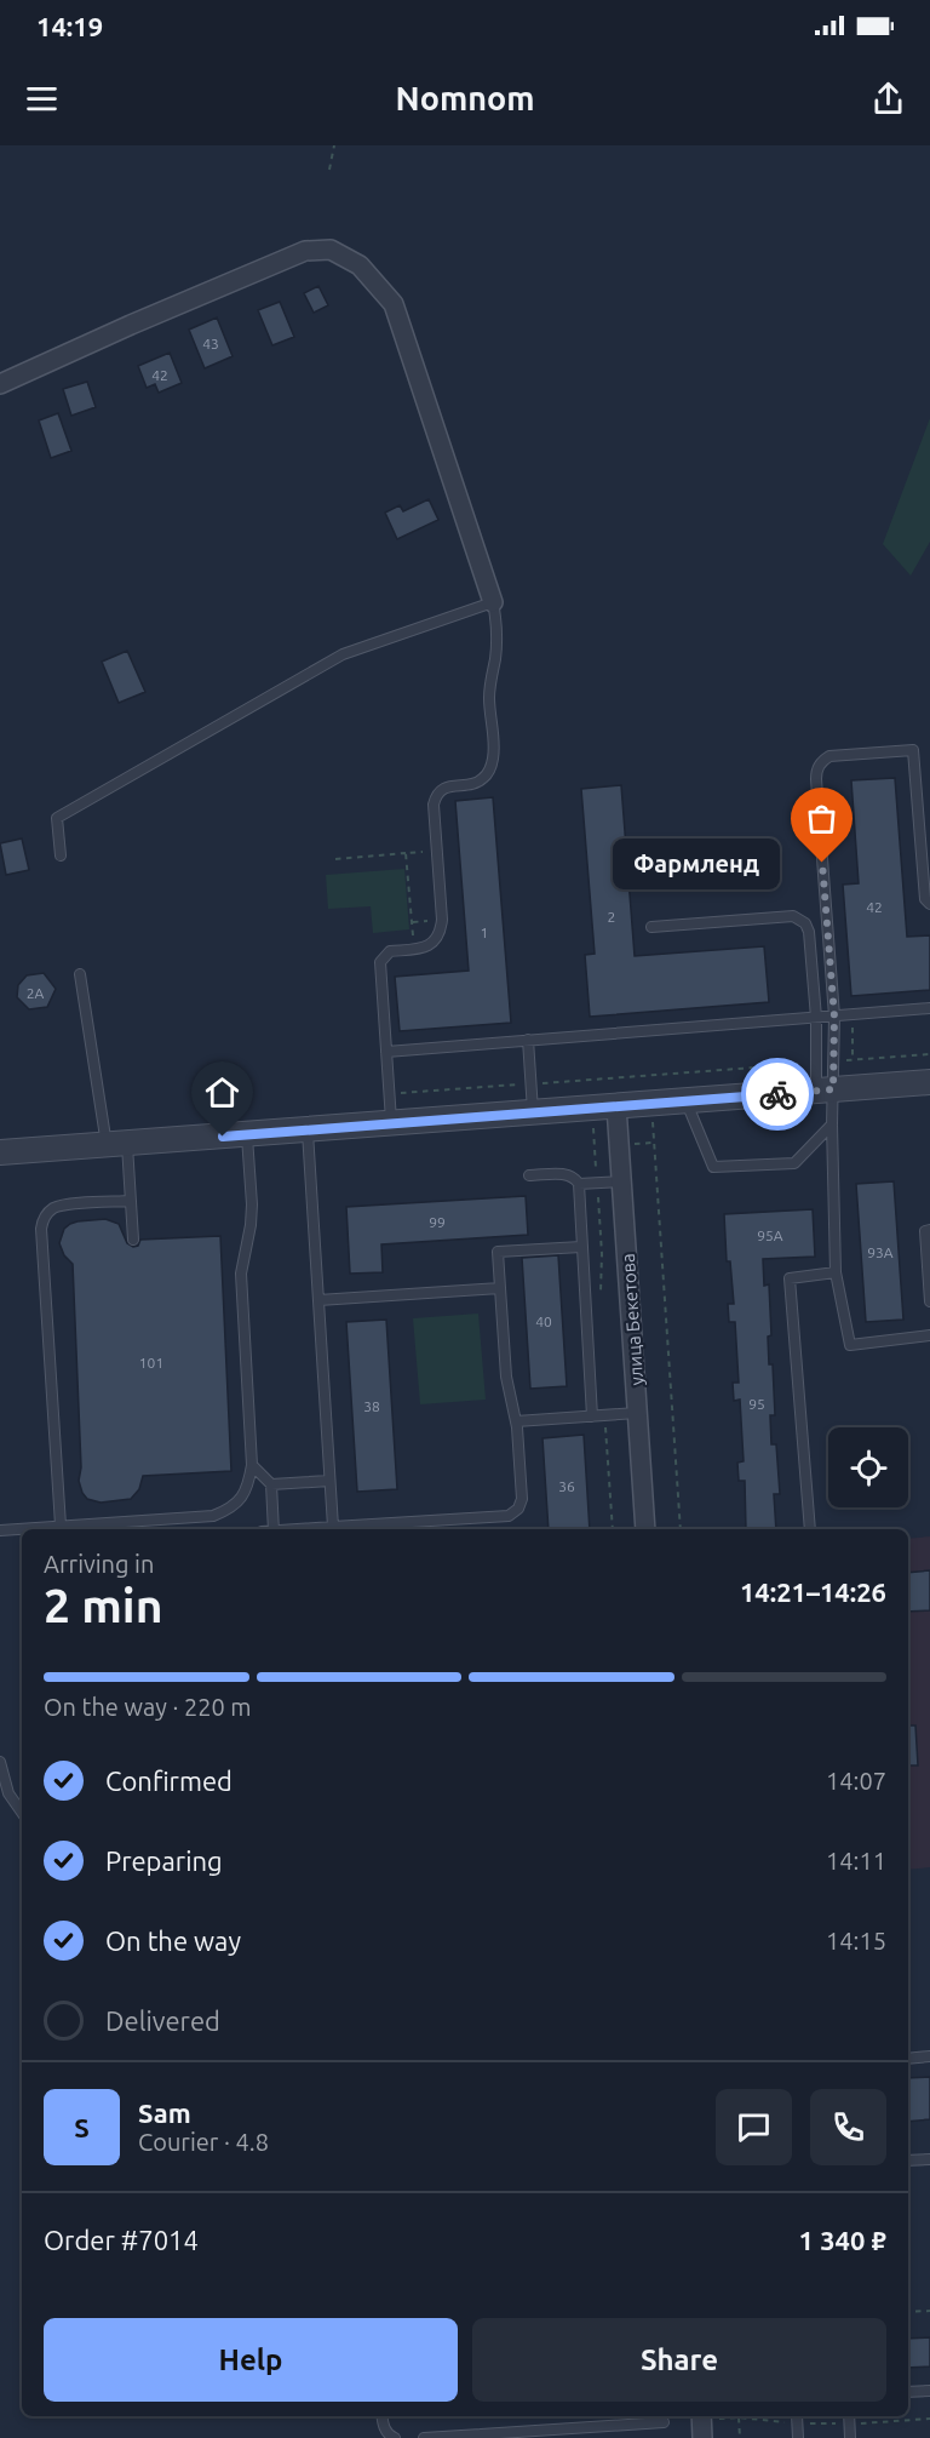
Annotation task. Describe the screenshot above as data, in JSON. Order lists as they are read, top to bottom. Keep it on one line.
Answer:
{"streets":{"street":["улица Бекетова"]},"places":["Фармленд"],"house_numbers":["43","42","42","2","1","2А","99","95А","93А","40","101","95","38","36"],"page":{"status":"14:19","header":"Nomnom","bubble":"Фармленд","heading":["2 min","Arriving in","14:21–14:26"],"panel":["Sam","Courier · 4.8","Order #7014","1 340 ₽"],"bar":"On the way · 220 m","list":[["Confirmed","14:07"],["Preparing","14:11"],["On the way","14:15"],"Delivered"],"round":"S","buttons":["Help","Share"]}}
